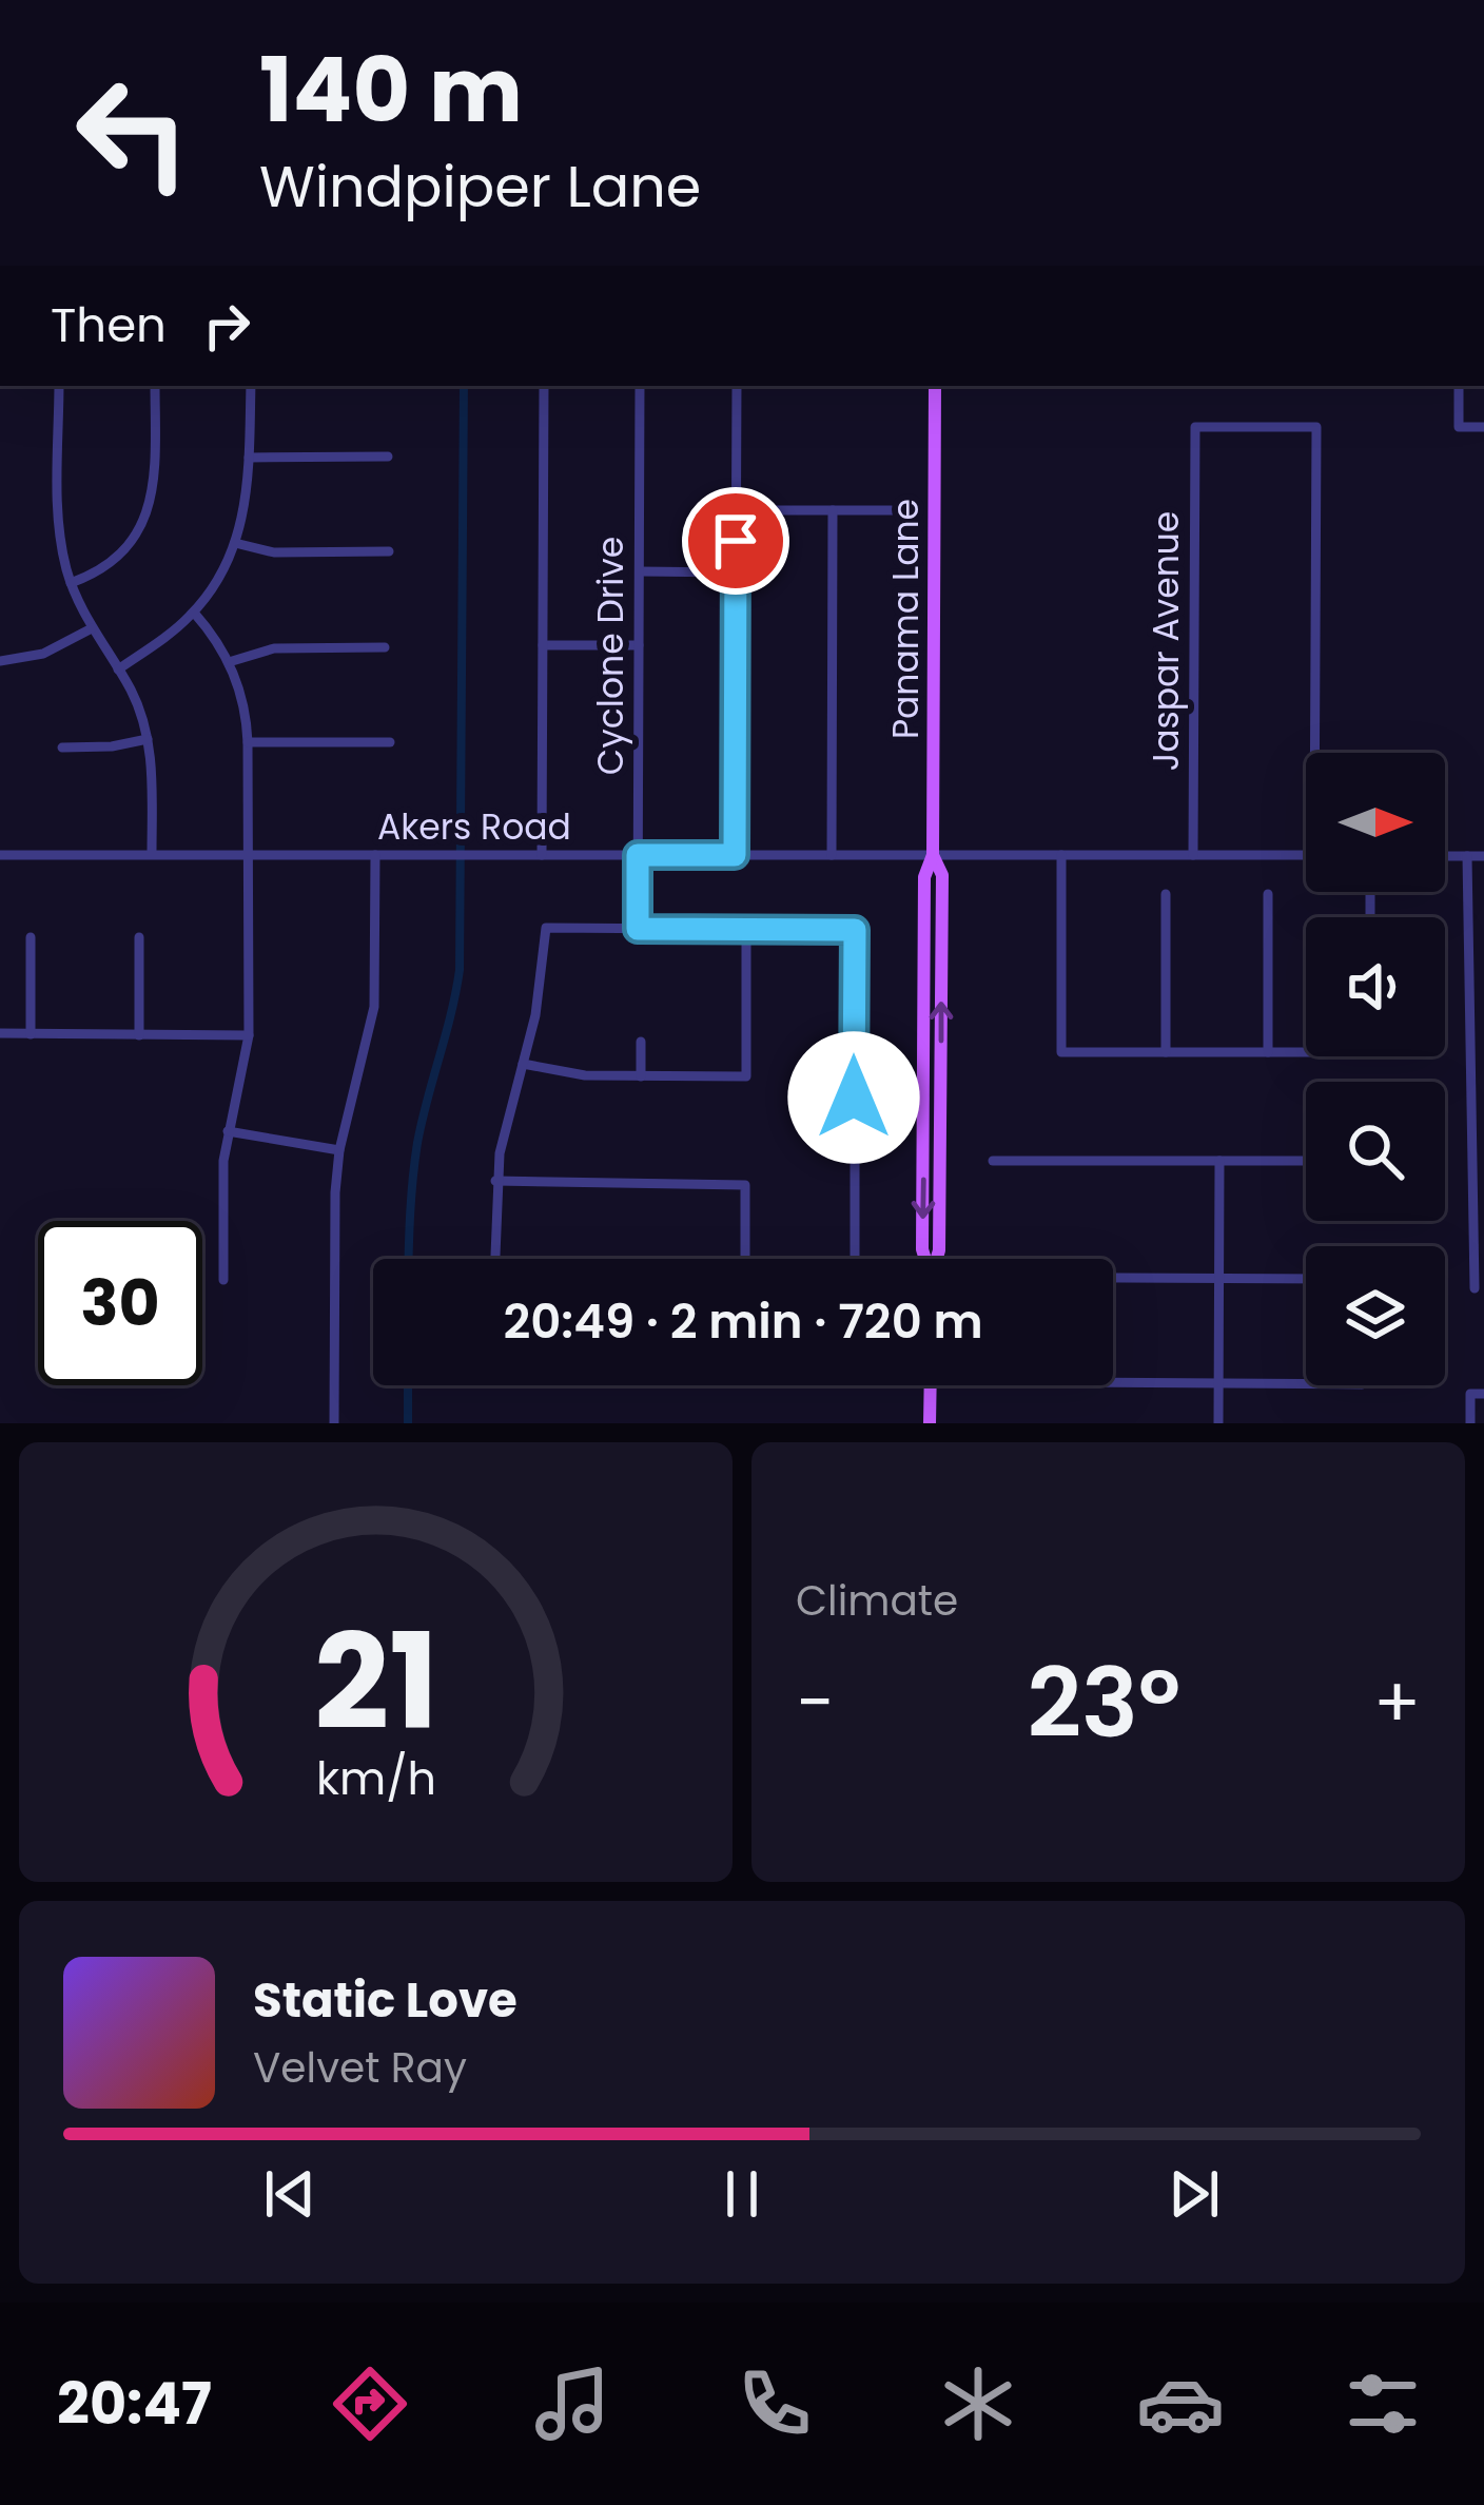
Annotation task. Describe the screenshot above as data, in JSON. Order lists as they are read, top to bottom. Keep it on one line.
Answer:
{"streets":{"main road":["Panama Lane"],"street":["Jaspar Avenue","Cyclone Drive","Akers Road"]},"crossings":[["Panama Lane","Akers Road"],["Jaspar Avenue","Akers Road"],["Cyclone Drive","Akers Road"]],"north":"right","page":{"turn":["140 m","Windpiper Lane"],"then":"Then","limit":"30","trip":"20:49 · 2 min · 720 m","tile":"Climate","heat":["−","23°","+"],"song":["Static Love","Velvet Ray"],"tabs":"20:47","gauge":["21","km/h"]}}
